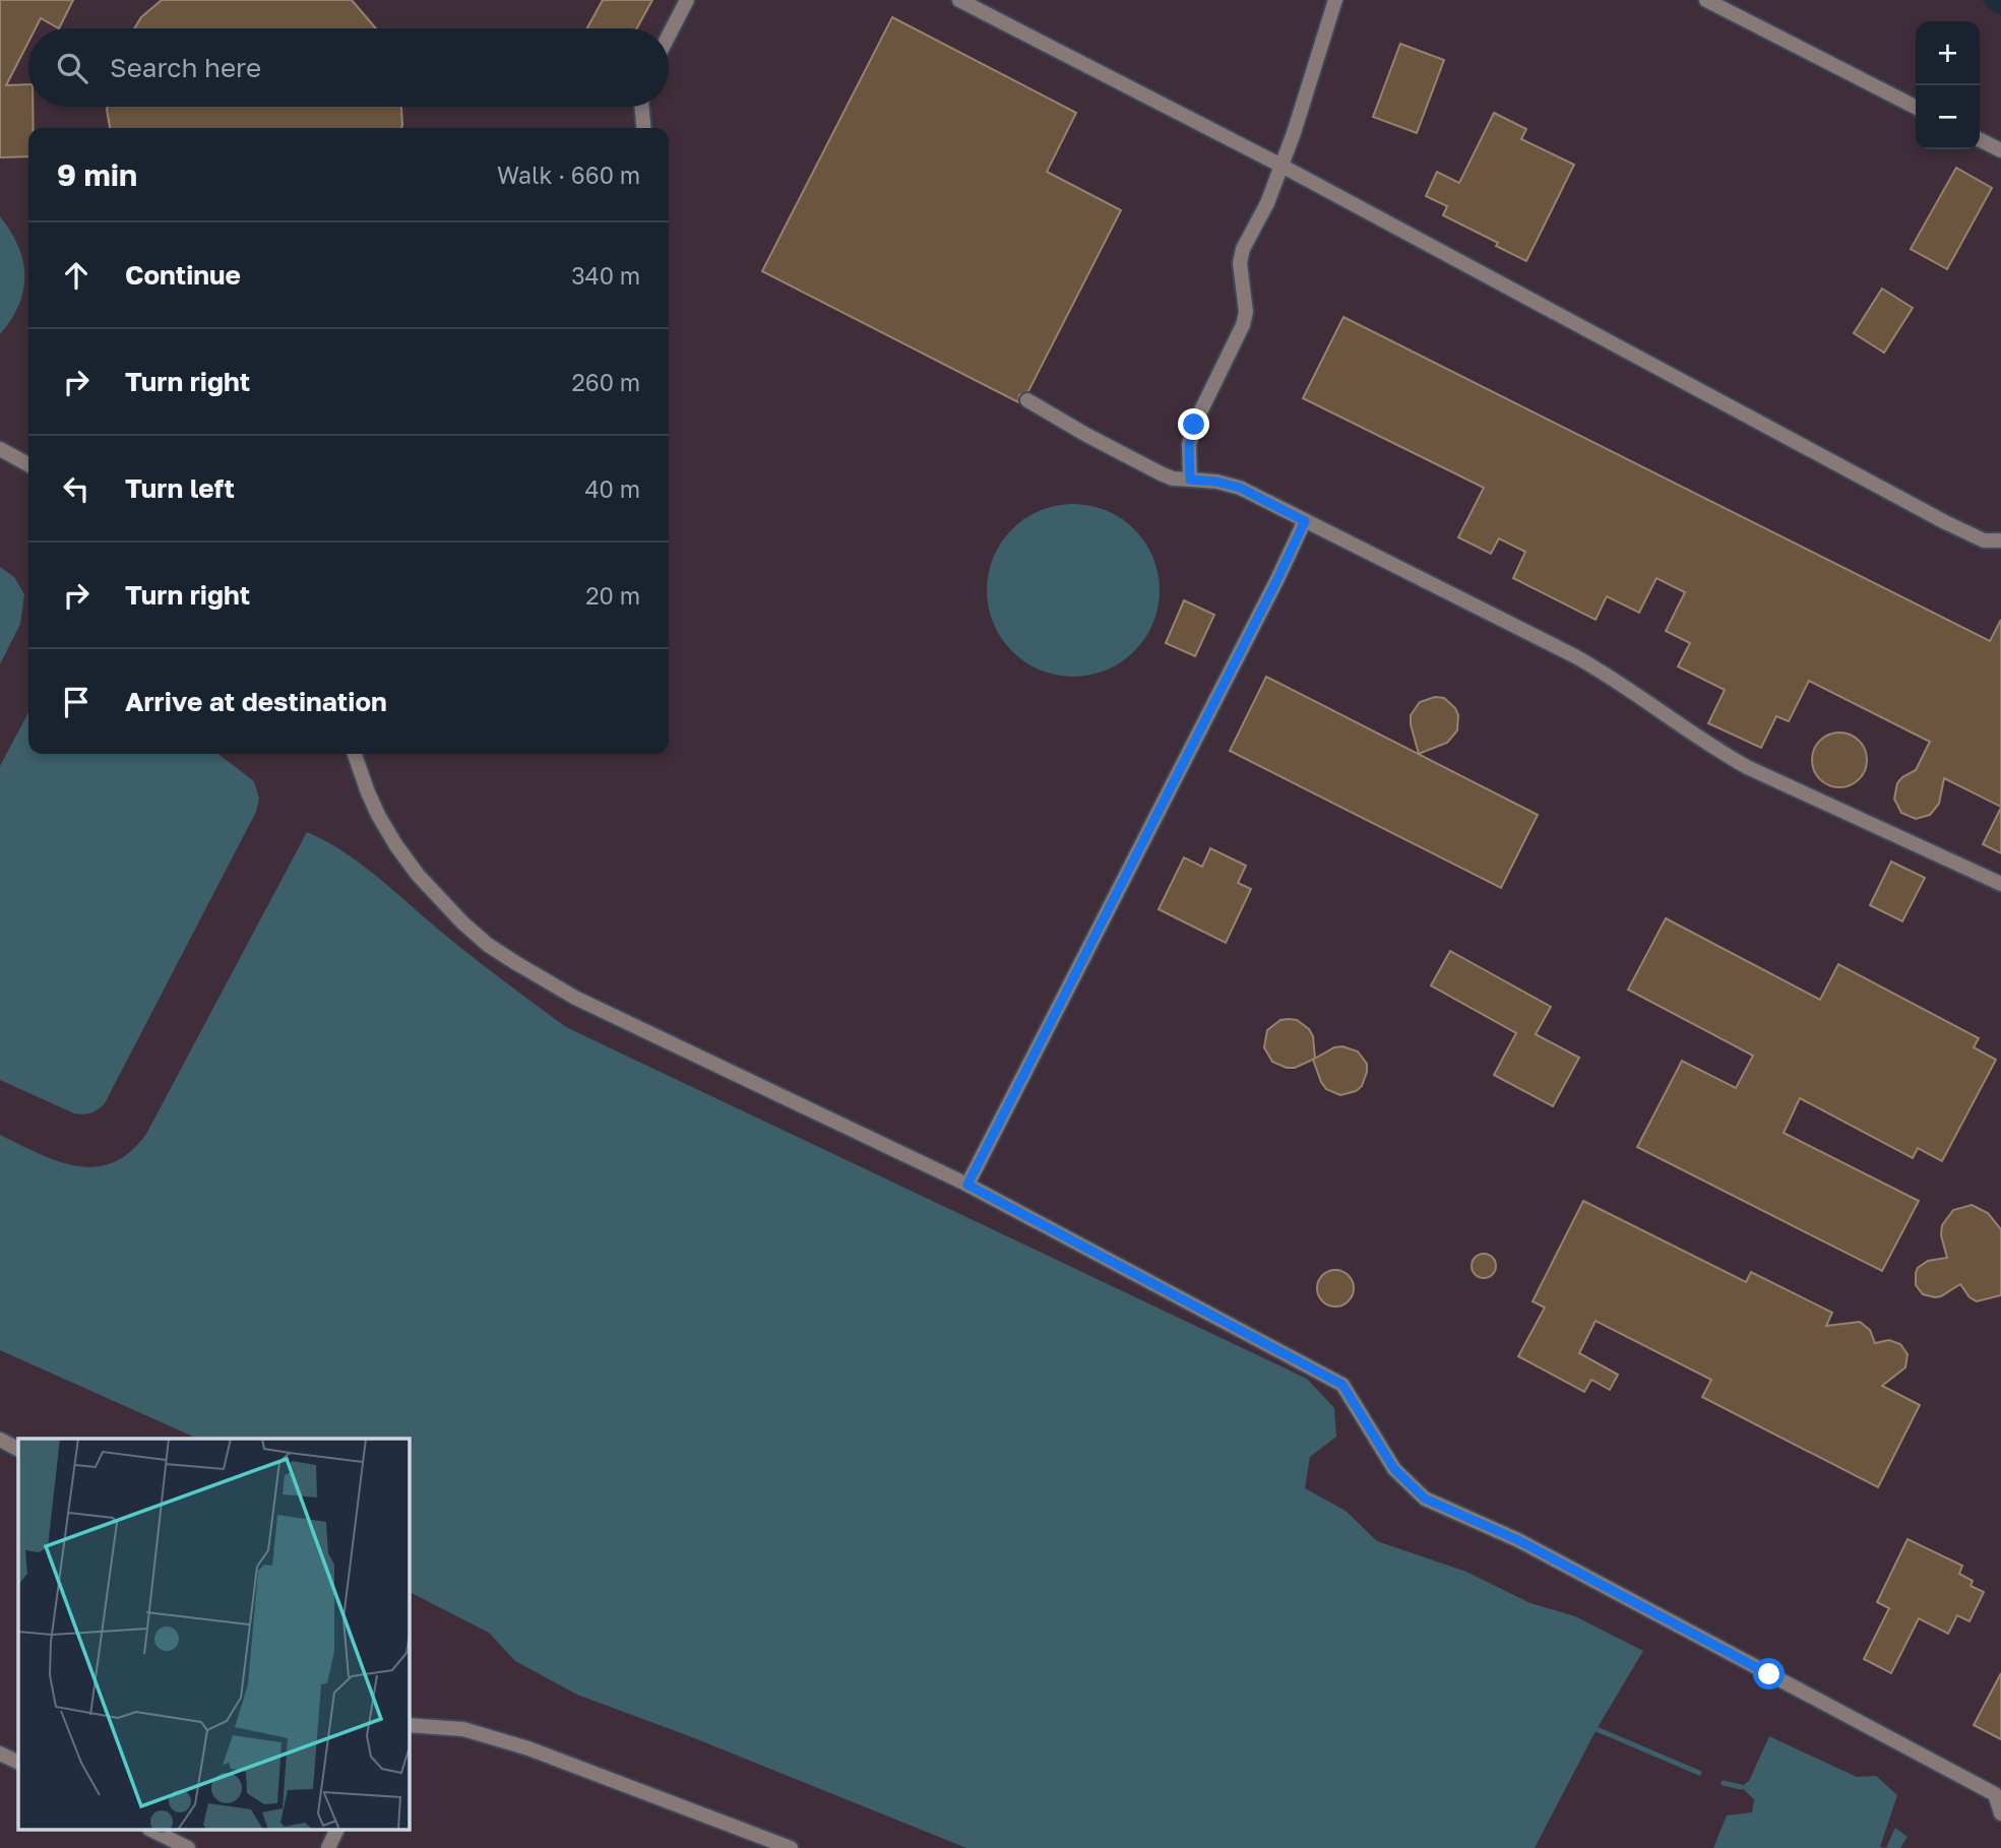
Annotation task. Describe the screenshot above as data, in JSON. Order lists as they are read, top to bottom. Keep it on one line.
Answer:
{"page":{"map_buttons":["+","−"],"search":"Search here","heading":["9 min","Walk · 660 m"],"list":[["Continue","340 m"],["Turn right","260 m"],["Turn left","40 m"],["Turn right","20 m"],"Arrive at destination"]}}
